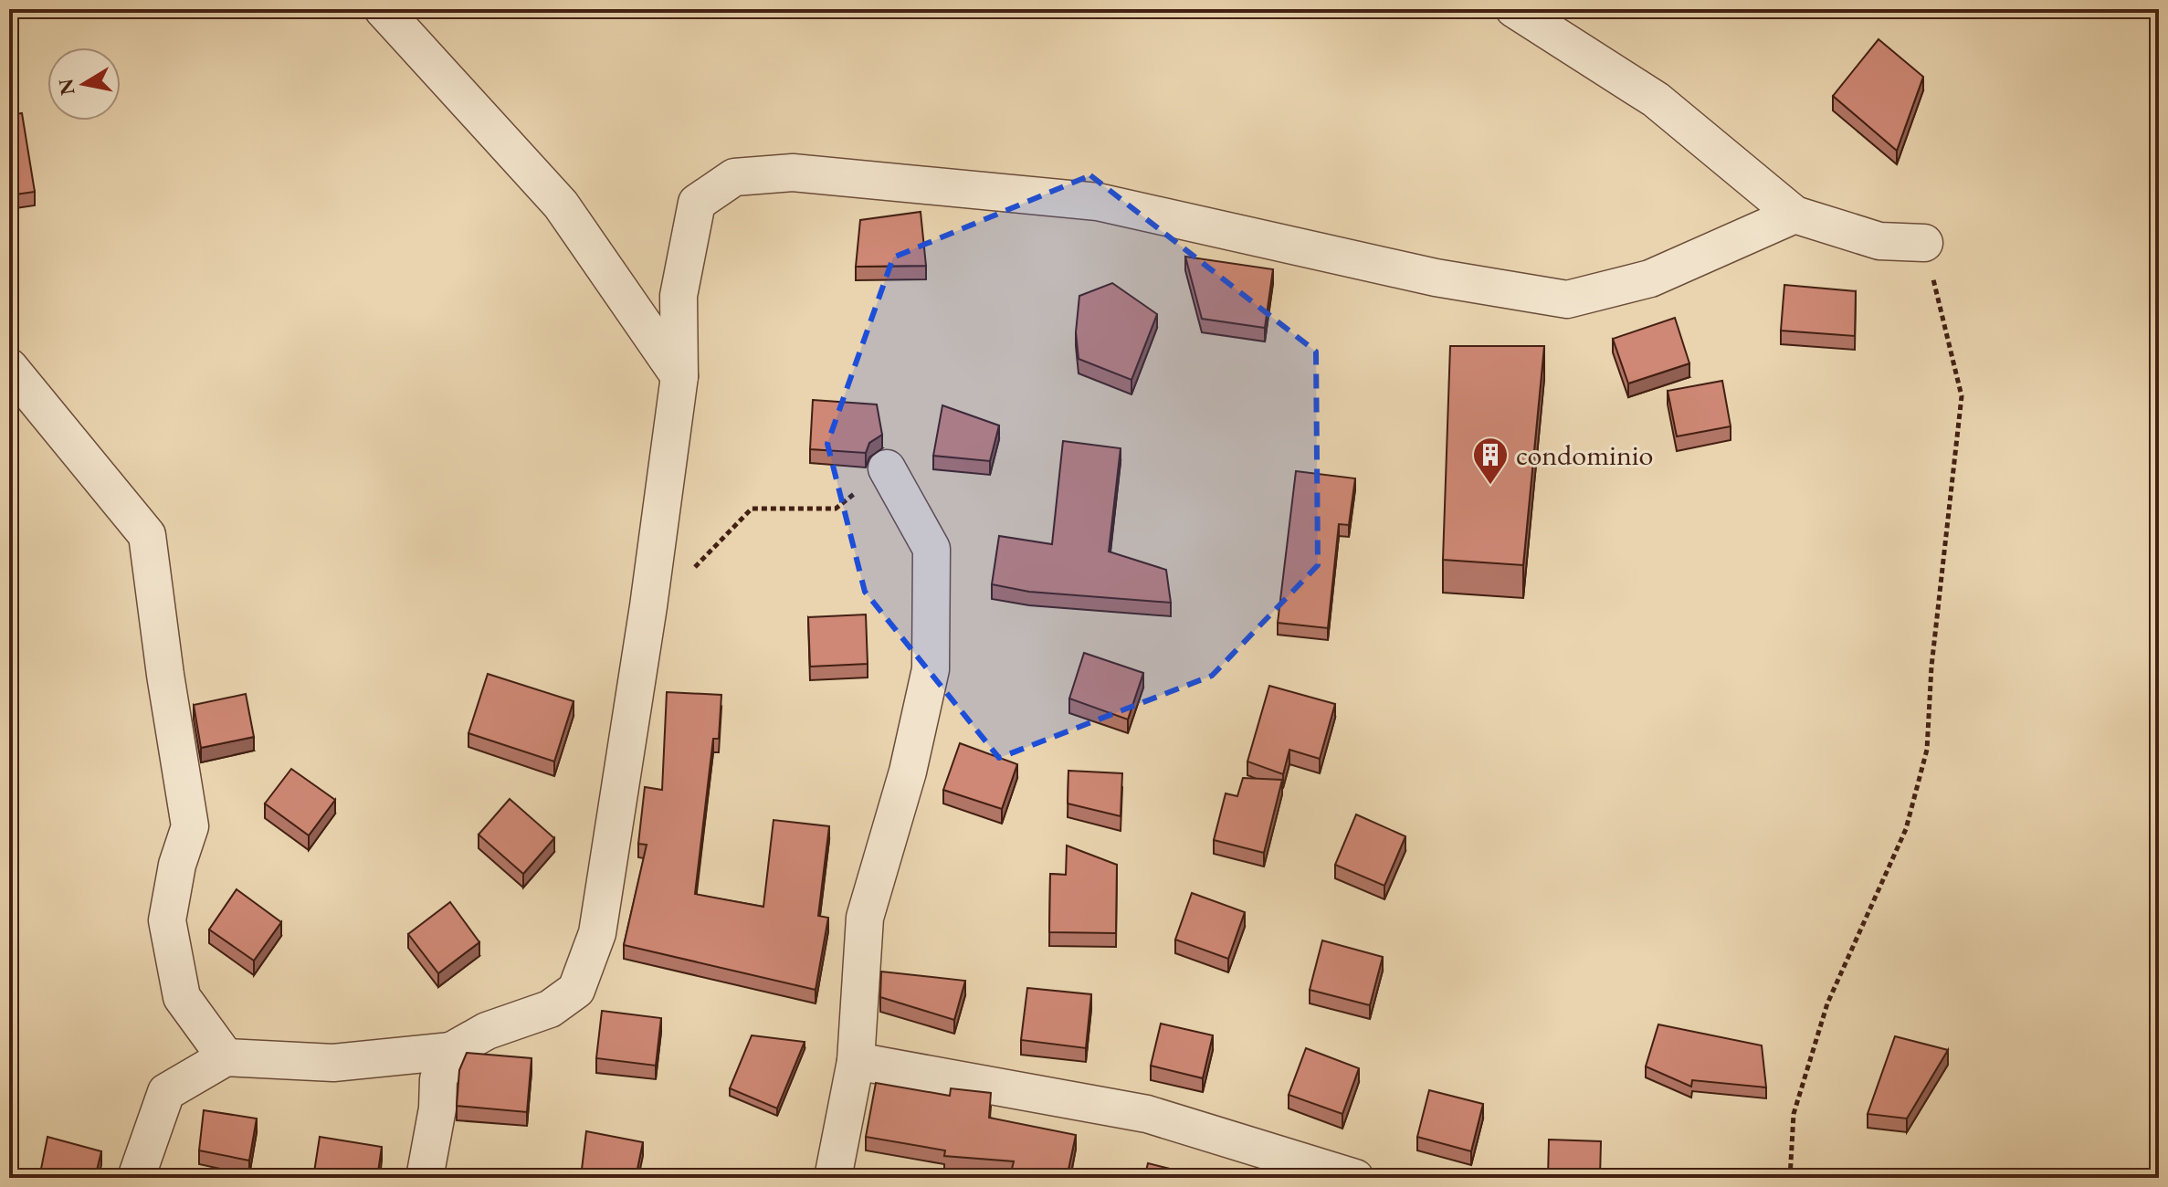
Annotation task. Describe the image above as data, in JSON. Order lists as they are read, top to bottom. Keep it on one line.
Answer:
{"places":{"building":["condominio"]},"north":"left"}
